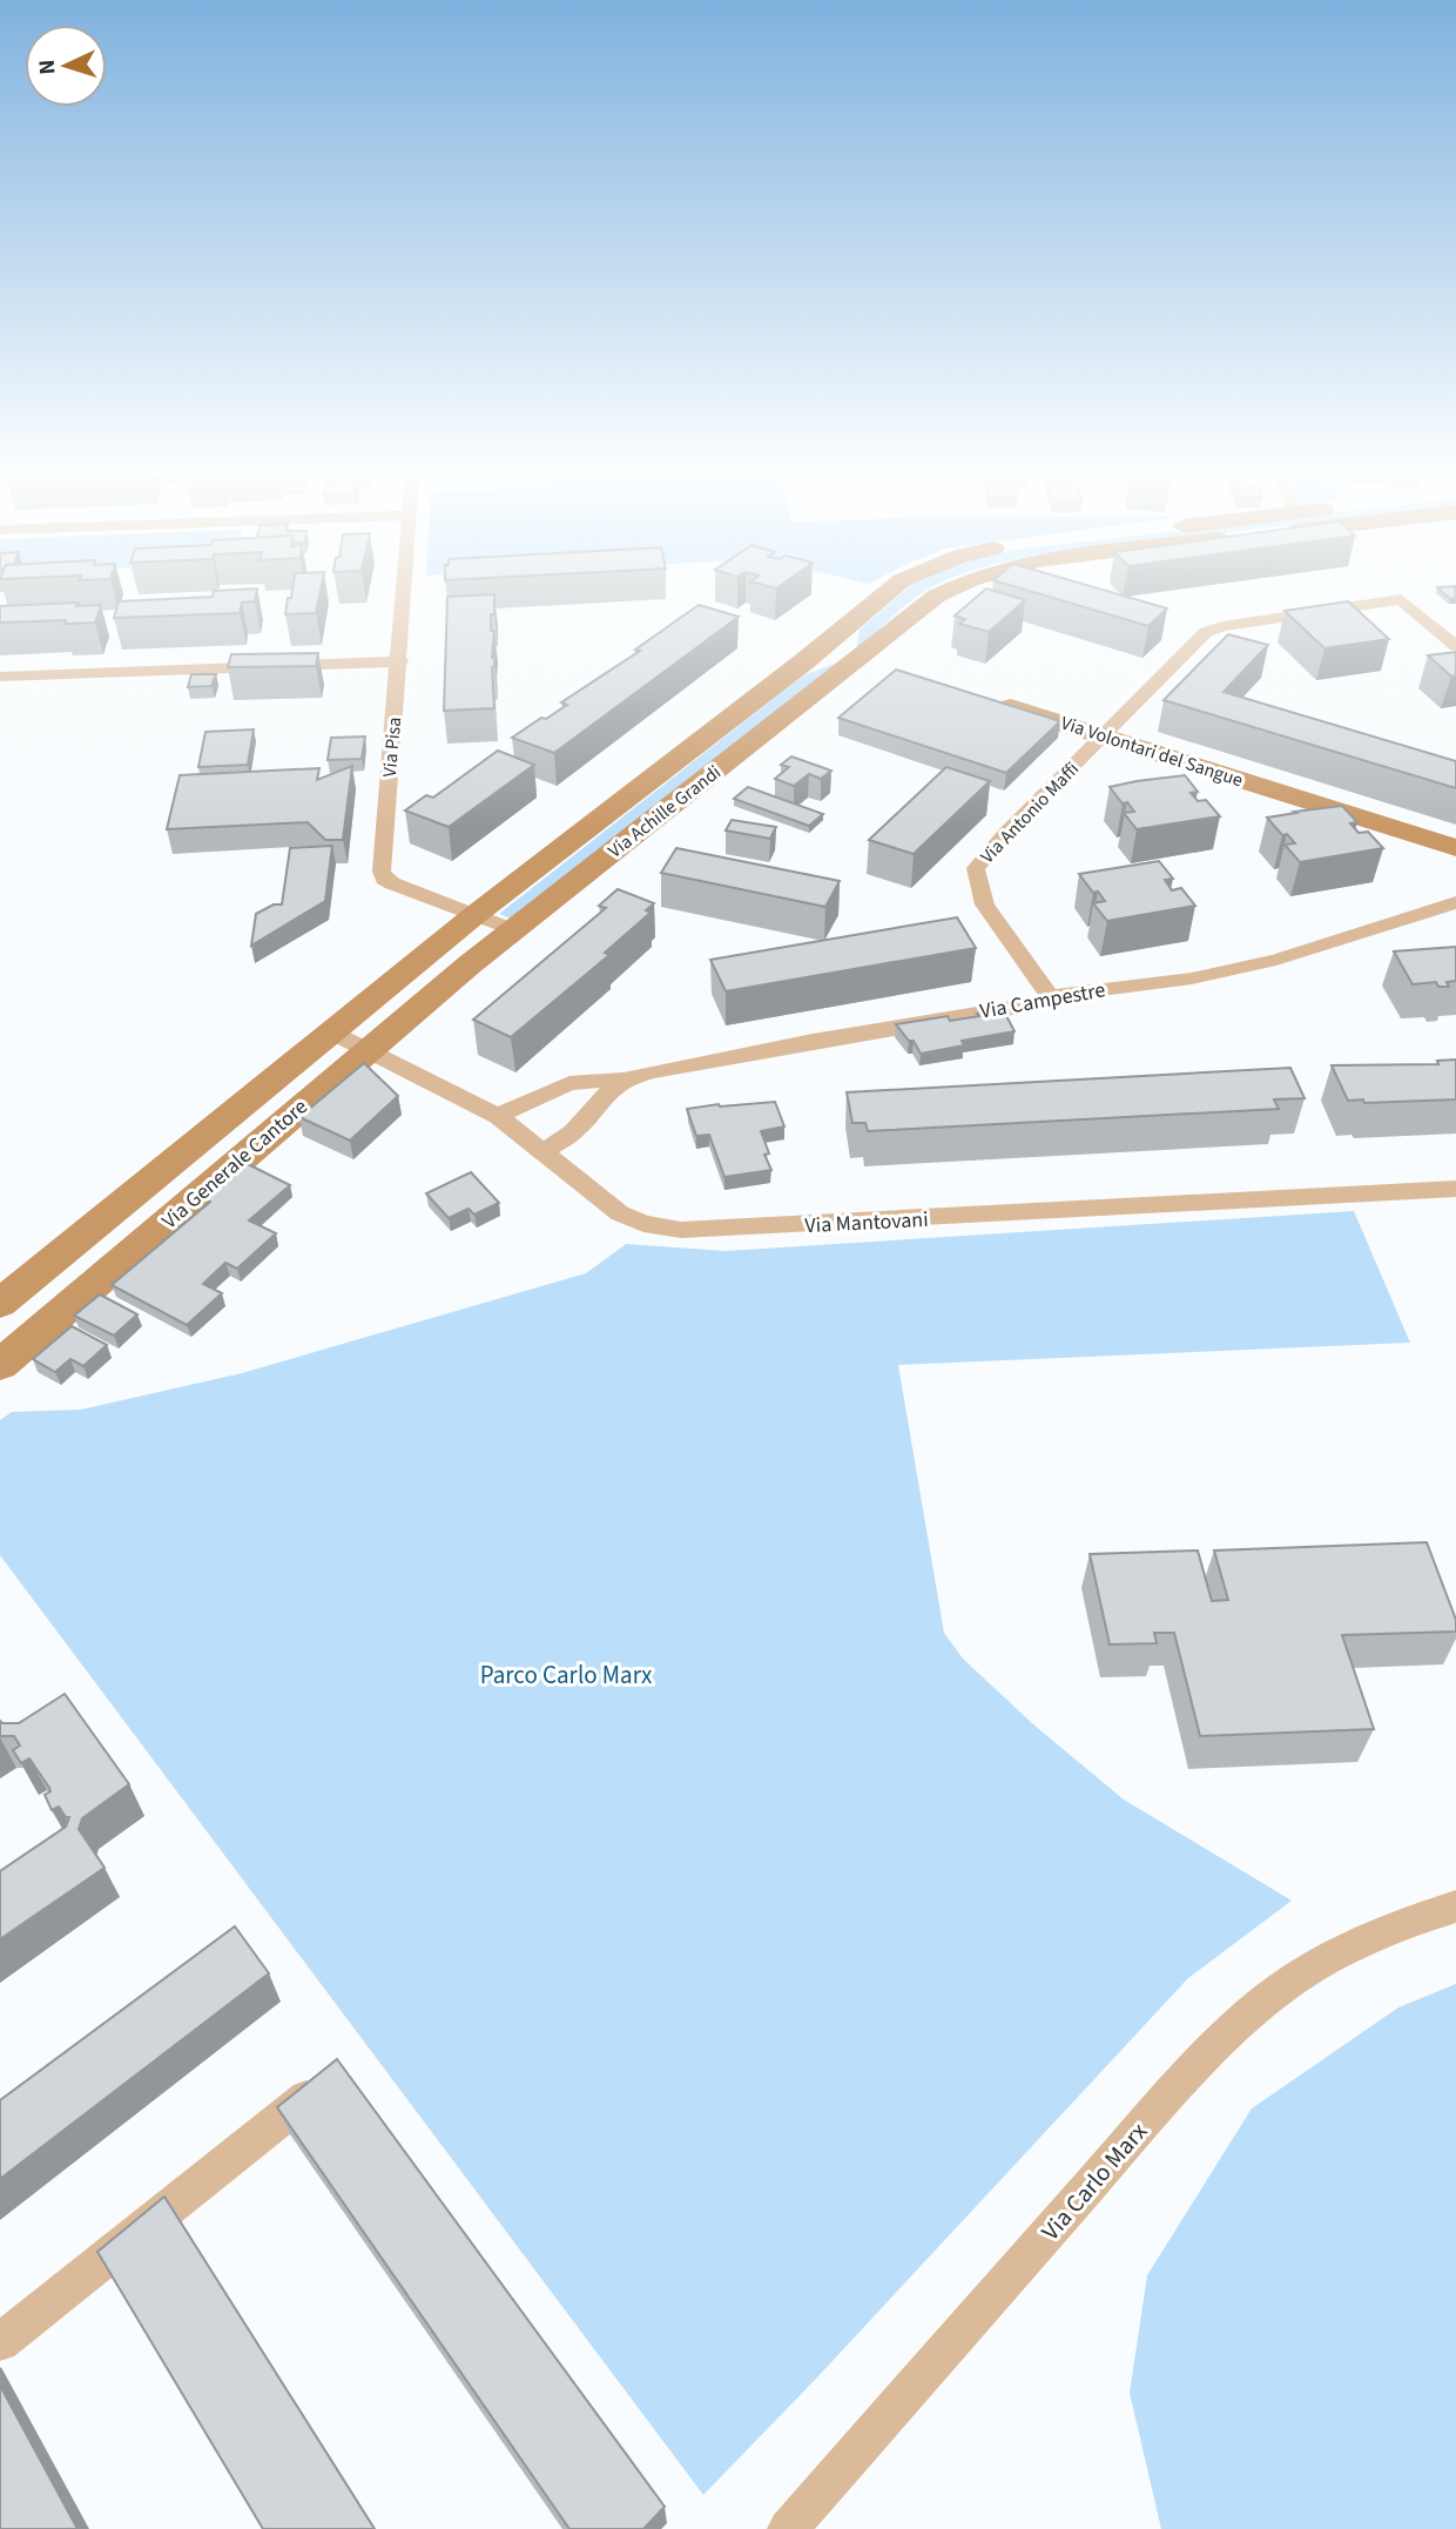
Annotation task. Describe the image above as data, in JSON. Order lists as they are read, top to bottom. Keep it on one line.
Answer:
{"streets":{"street":["Via Pisa","Via Volontari del Sangue","Via Achille Grandi","Via Antonio Maffi","Via Campestre","Via Generale Cantore","Via Mantovani","Via Carlo Marx"]},"crossings":[["Via Pisa","Via Achille Grandi"],["Via Pisa","Via Generale Cantore"],["Via Volontari del Sangue","Via Antonio Maffi"],["Via Achille Grandi","Via Generale Cantore"],["Via Antonio Maffi","Via Campestre"],["Via Campestre","Via Mantovani"],["Via Generale Cantore","Via Mantovani"]],"parks":["Parco Carlo Marx"],"north":"left"}
